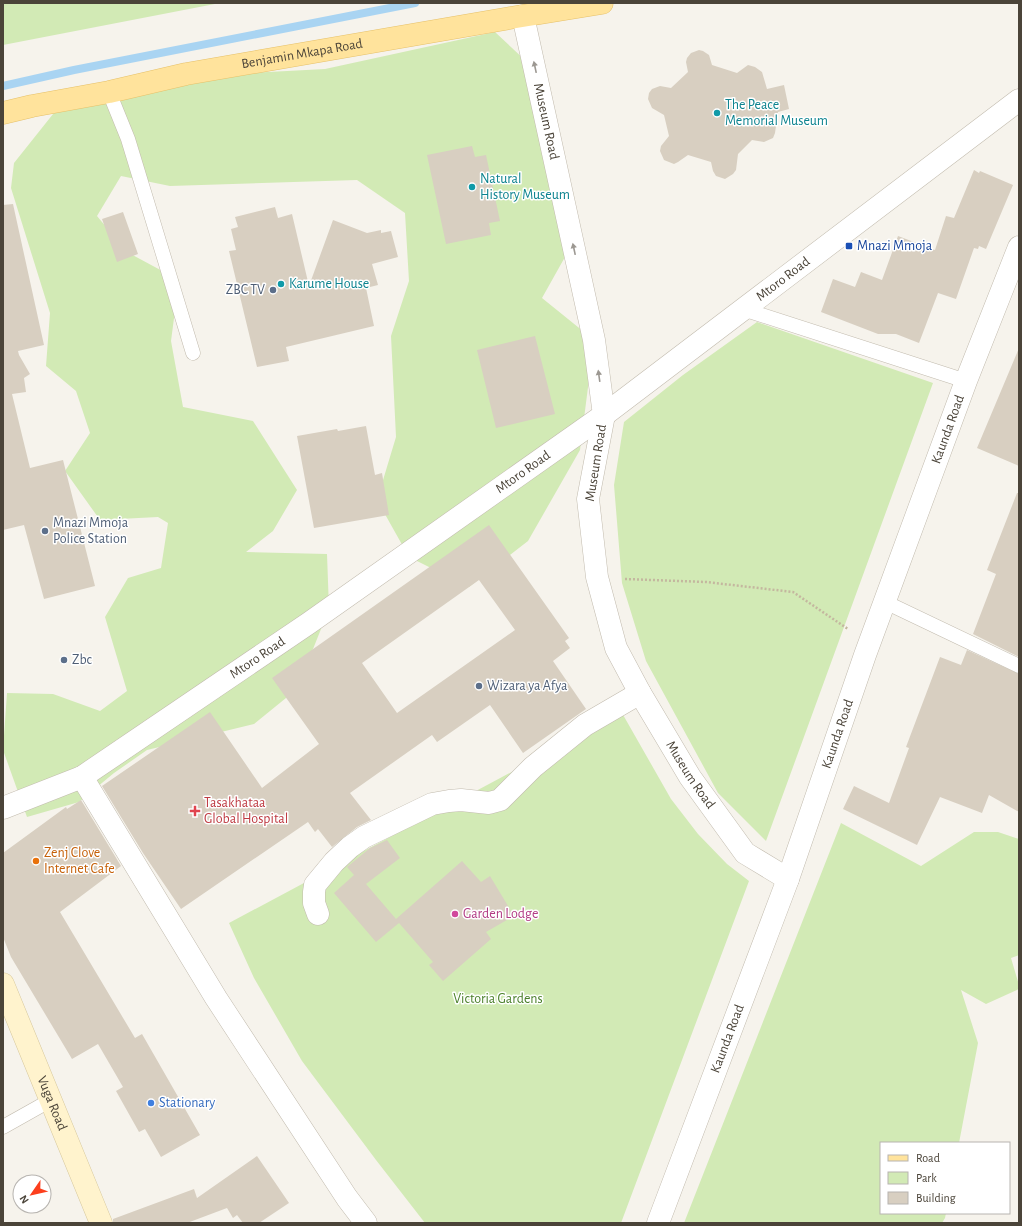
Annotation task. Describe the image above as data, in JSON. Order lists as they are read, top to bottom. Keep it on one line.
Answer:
{"streets":{"main road":["Benjamin Mkapa Road","Vuga Road"],"street":["Museum Road","Mtoro Road","Kaunda Road"]},"crossings":[["Benjamin Mkapa Road","Museum Road"],["Museum Road","Mtoro Road"],["Museum Road","Kaunda Road"]],"one_way":["Museum Road"],"parks":["Victoria Gardens"],"places":{"other":["The Peace Memorial Museum","Natural History Museum","Karume House","ZBC TV","Mnazi Mmoja Police Station","Zbc","Wizara ya Afya","Zenj Clove Internet Cafe","Garden Lodge","Stationary"],"transit":["Mnazi Mmoja"],"health":["Tasakhataa Global Hospital"]},"legend":["Road","Park","Building"],"north":"bottom left"}
